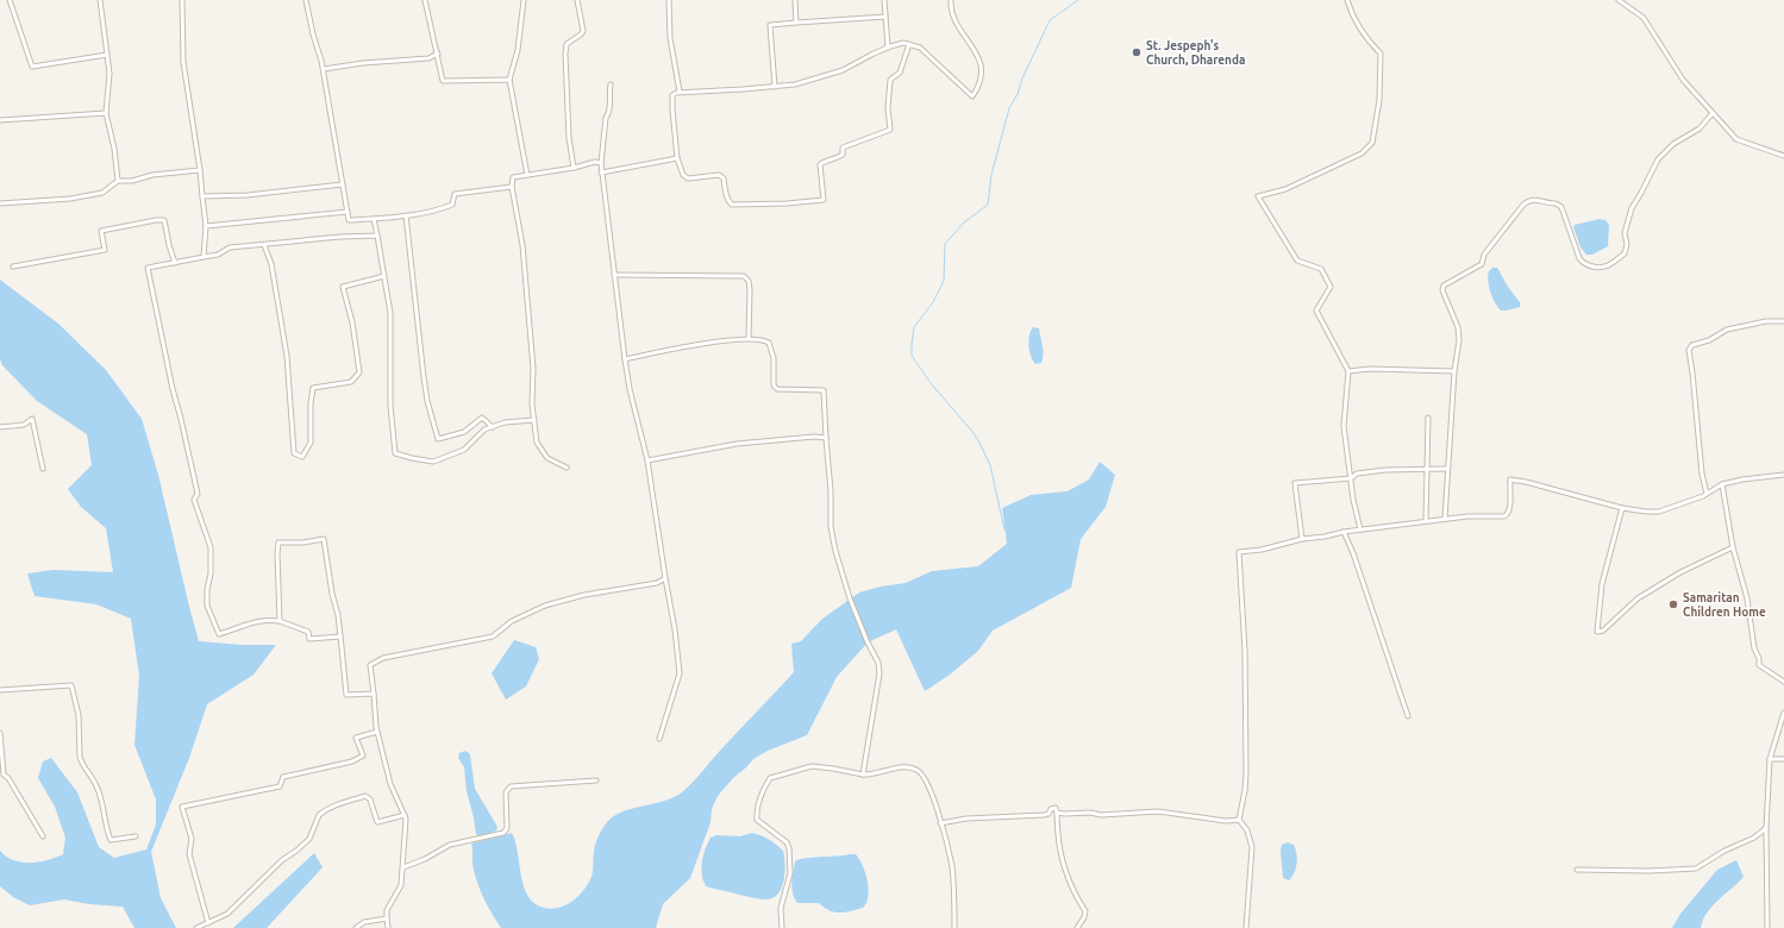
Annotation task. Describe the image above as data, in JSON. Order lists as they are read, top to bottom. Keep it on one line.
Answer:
{"places":["St. Jespeph's Church, Dharenda","Samaritan Children Home"]}
